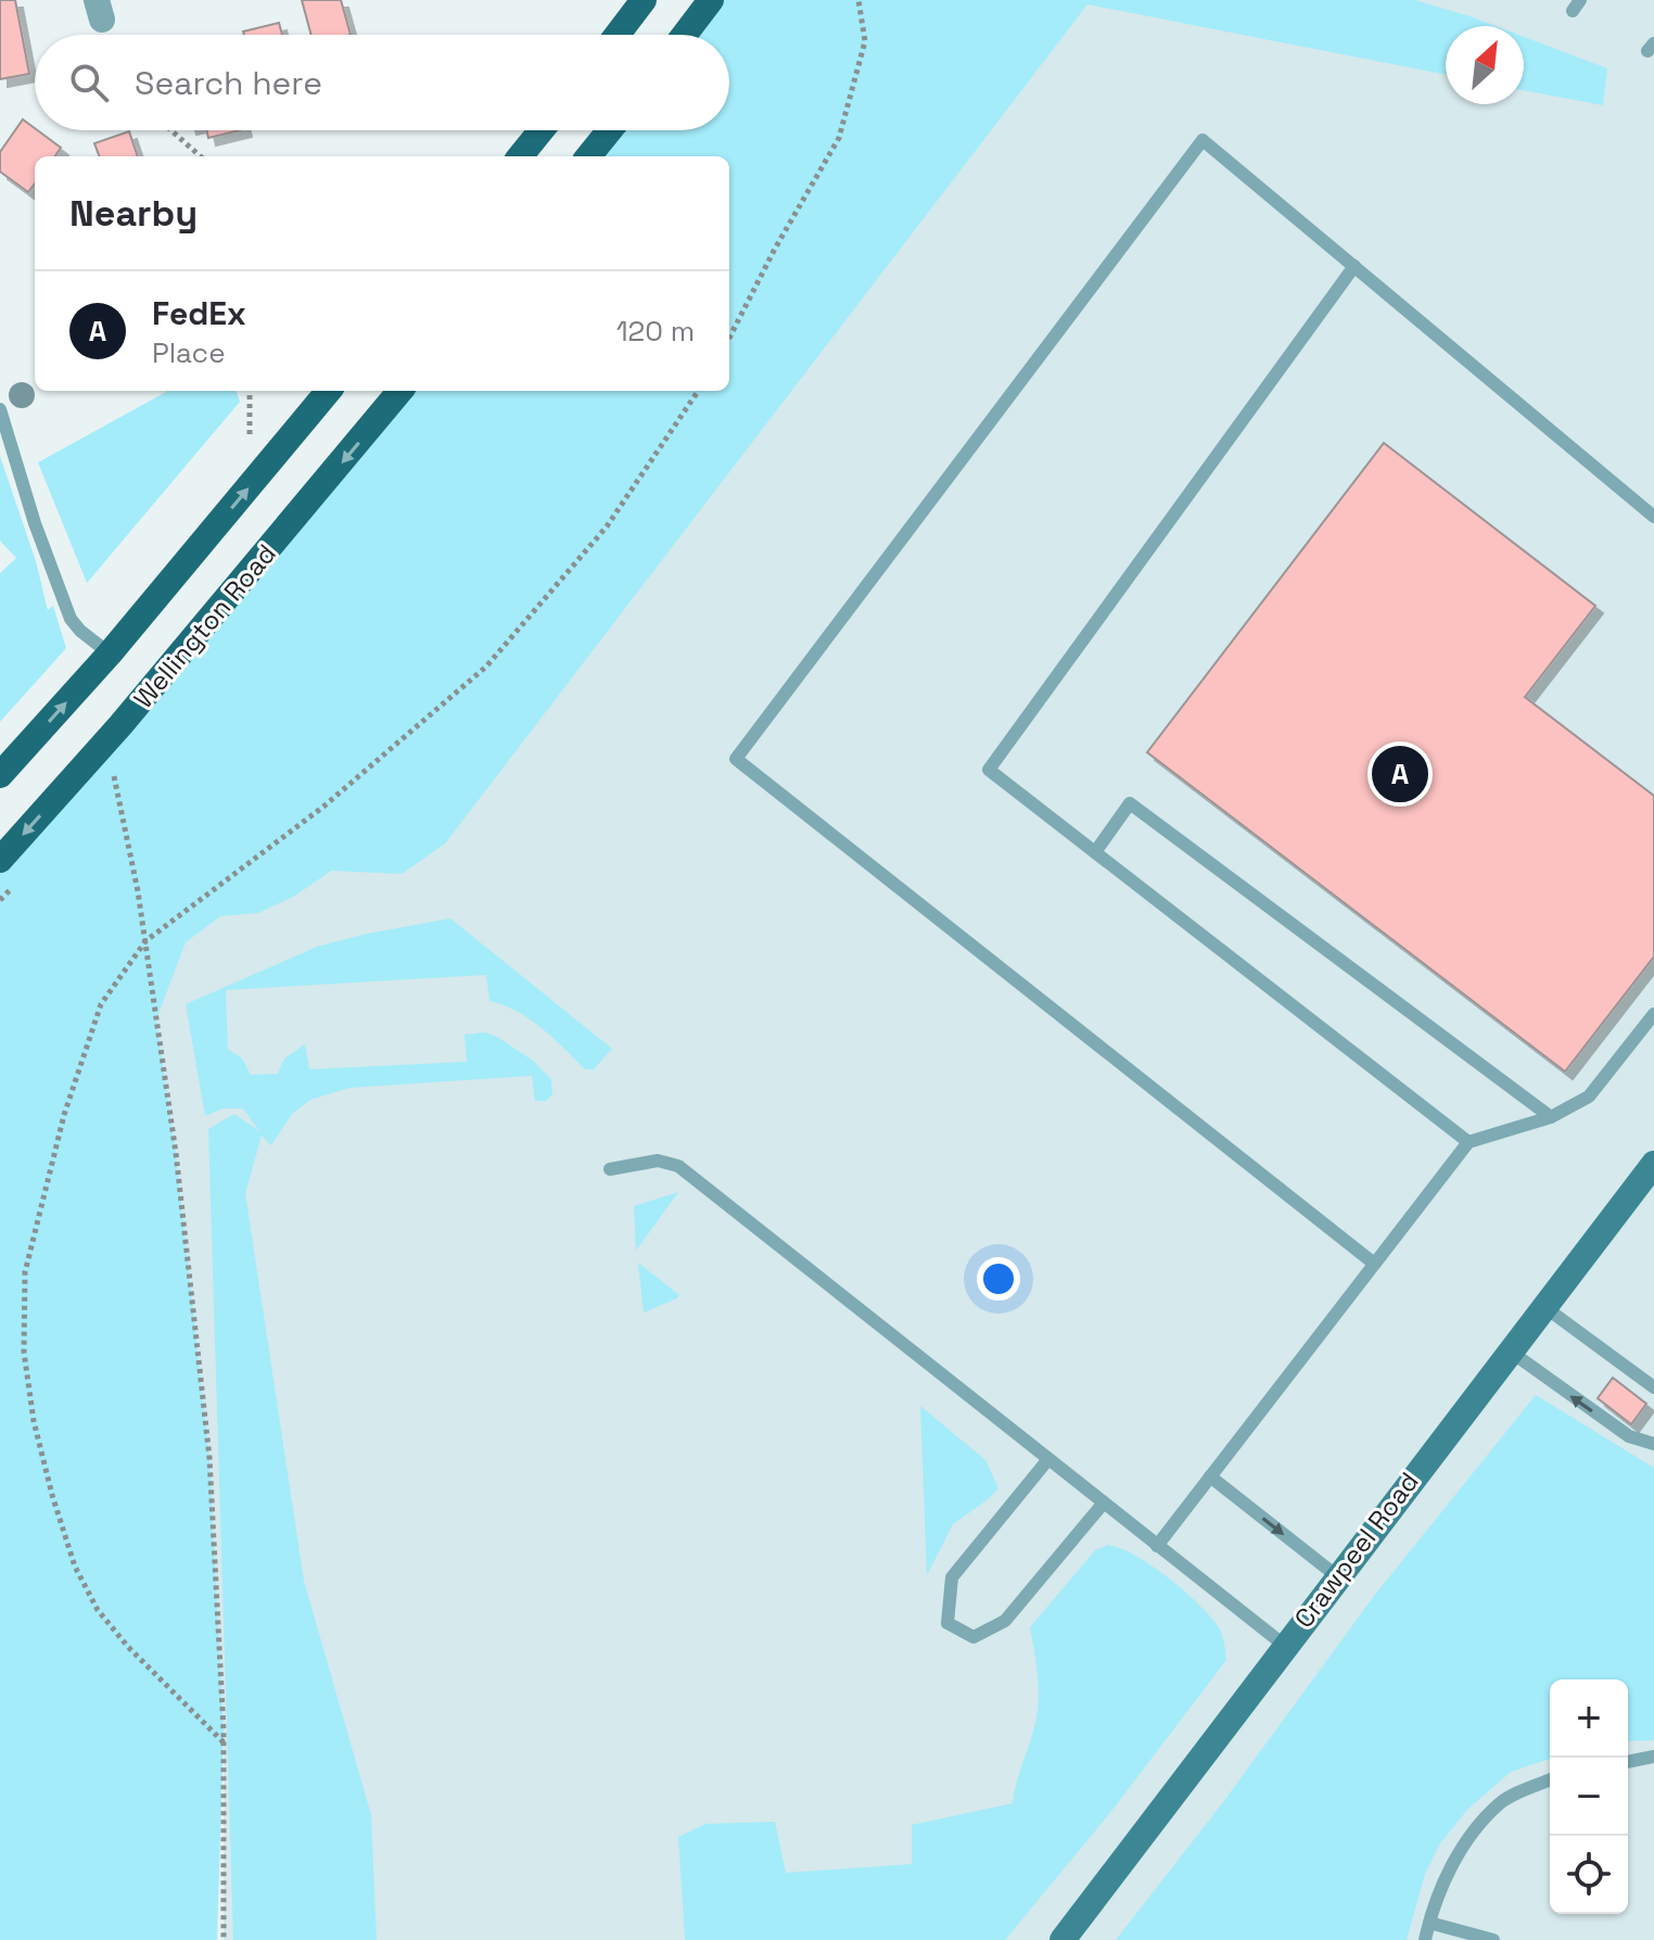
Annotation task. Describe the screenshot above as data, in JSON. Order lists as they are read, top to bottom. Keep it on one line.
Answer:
{"streets":{"main road":["Wellington Road"],"street":["Crawpeel Road"]},"north":"top right","page":{"search":"Search here","heading":"Nearby","list":[{"mark":"A","name":"FedEx","note":"Place","value":"120 m"}],"pins":"A","map_buttons":["+","−"]}}
